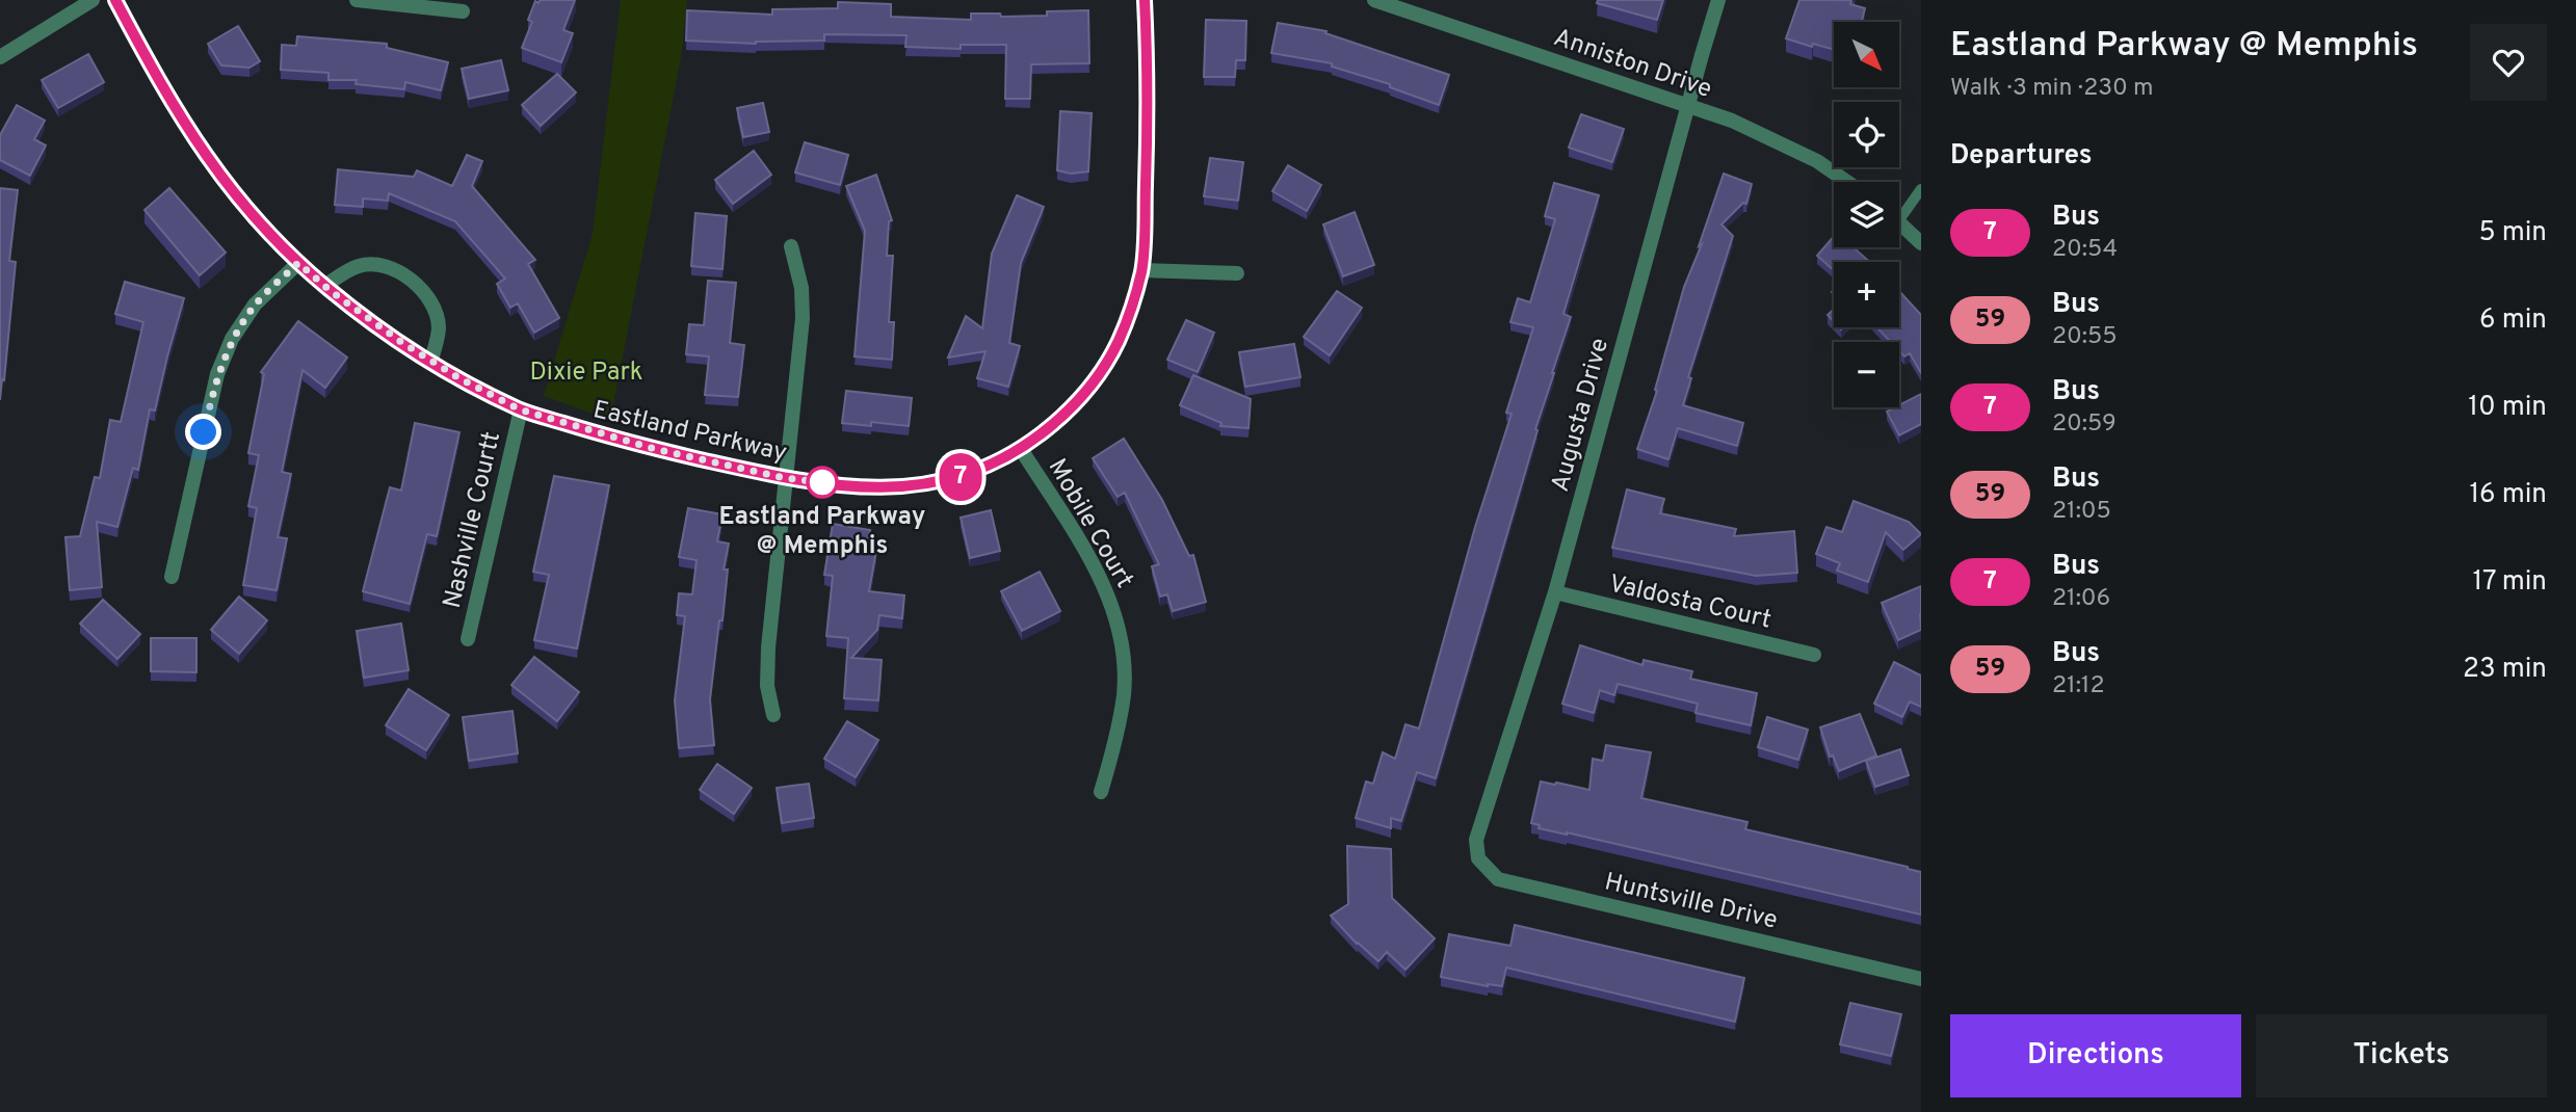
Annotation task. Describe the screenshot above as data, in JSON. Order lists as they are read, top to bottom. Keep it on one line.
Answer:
{"streets":{"street":["Anniston Drive","Augusta Drive","Eastland Parkway","Nashville Courtt","Mobile Court","Valdosta Court","Huntsville Drive"]},"crossings":[["Anniston Drive","Augusta Drive"],["Augusta Drive","Valdosta Court"],["Augusta Drive","Huntsville Drive"],["Eastland Parkway","Nashville Courtt"],["Eastland Parkway","Mobile Court"]],"parks":["Dixie Park"],"places":["Eastland Parkway @ Memphis"],"lines":["bus line 7"],"north":"bottom right","page":{"on_map":"7","heading":[["Eastland Parkway @ Memphis","Walk · 3 min · 230 m"],"Departures"],"map_buttons":["+","−"],"list":[{"mark":"7","name":"Bus","note":"20:54","value":"5 min"},{"mark":"59","name":"Bus","note":"20:55","value":"6 min"},{"mark":"7","name":"Bus","note":"20:59","value":"10 min"},{"mark":"59","name":"Bus","note":"21:05","value":"16 min"},{"mark":"7","name":"Bus","note":"21:06","value":"17 min"},{"mark":"59","name":"Bus","note":"21:12","value":"23 min"}],"buttons":["Directions","Tickets"]}}
